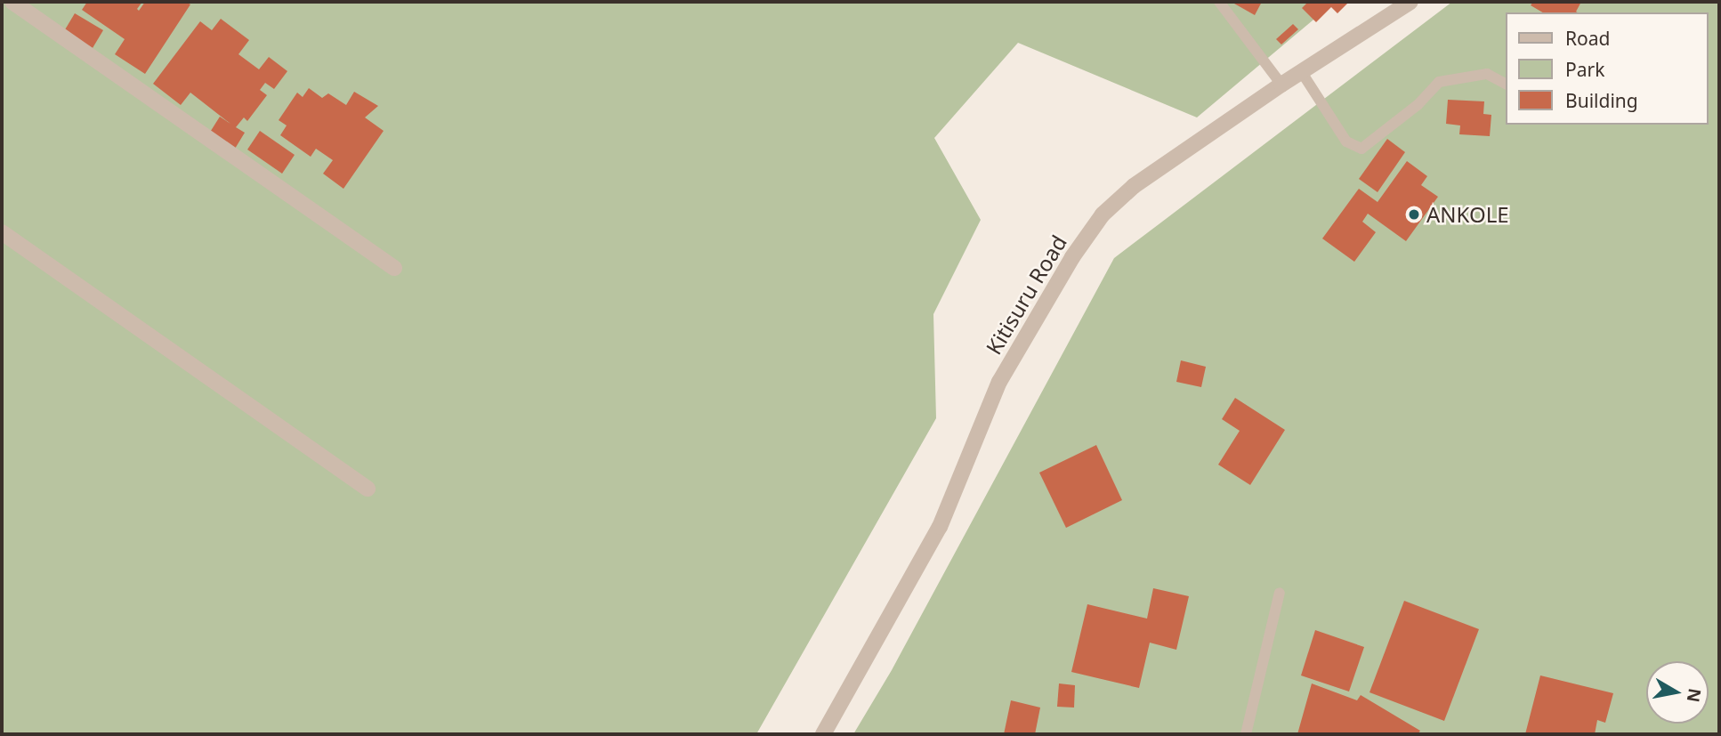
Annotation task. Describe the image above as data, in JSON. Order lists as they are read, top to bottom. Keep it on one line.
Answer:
{"streets":{"street":["Kitisuru Road"]},"places":["ANKOLE"],"legend":["Road","Park","Building"],"north":"right"}
